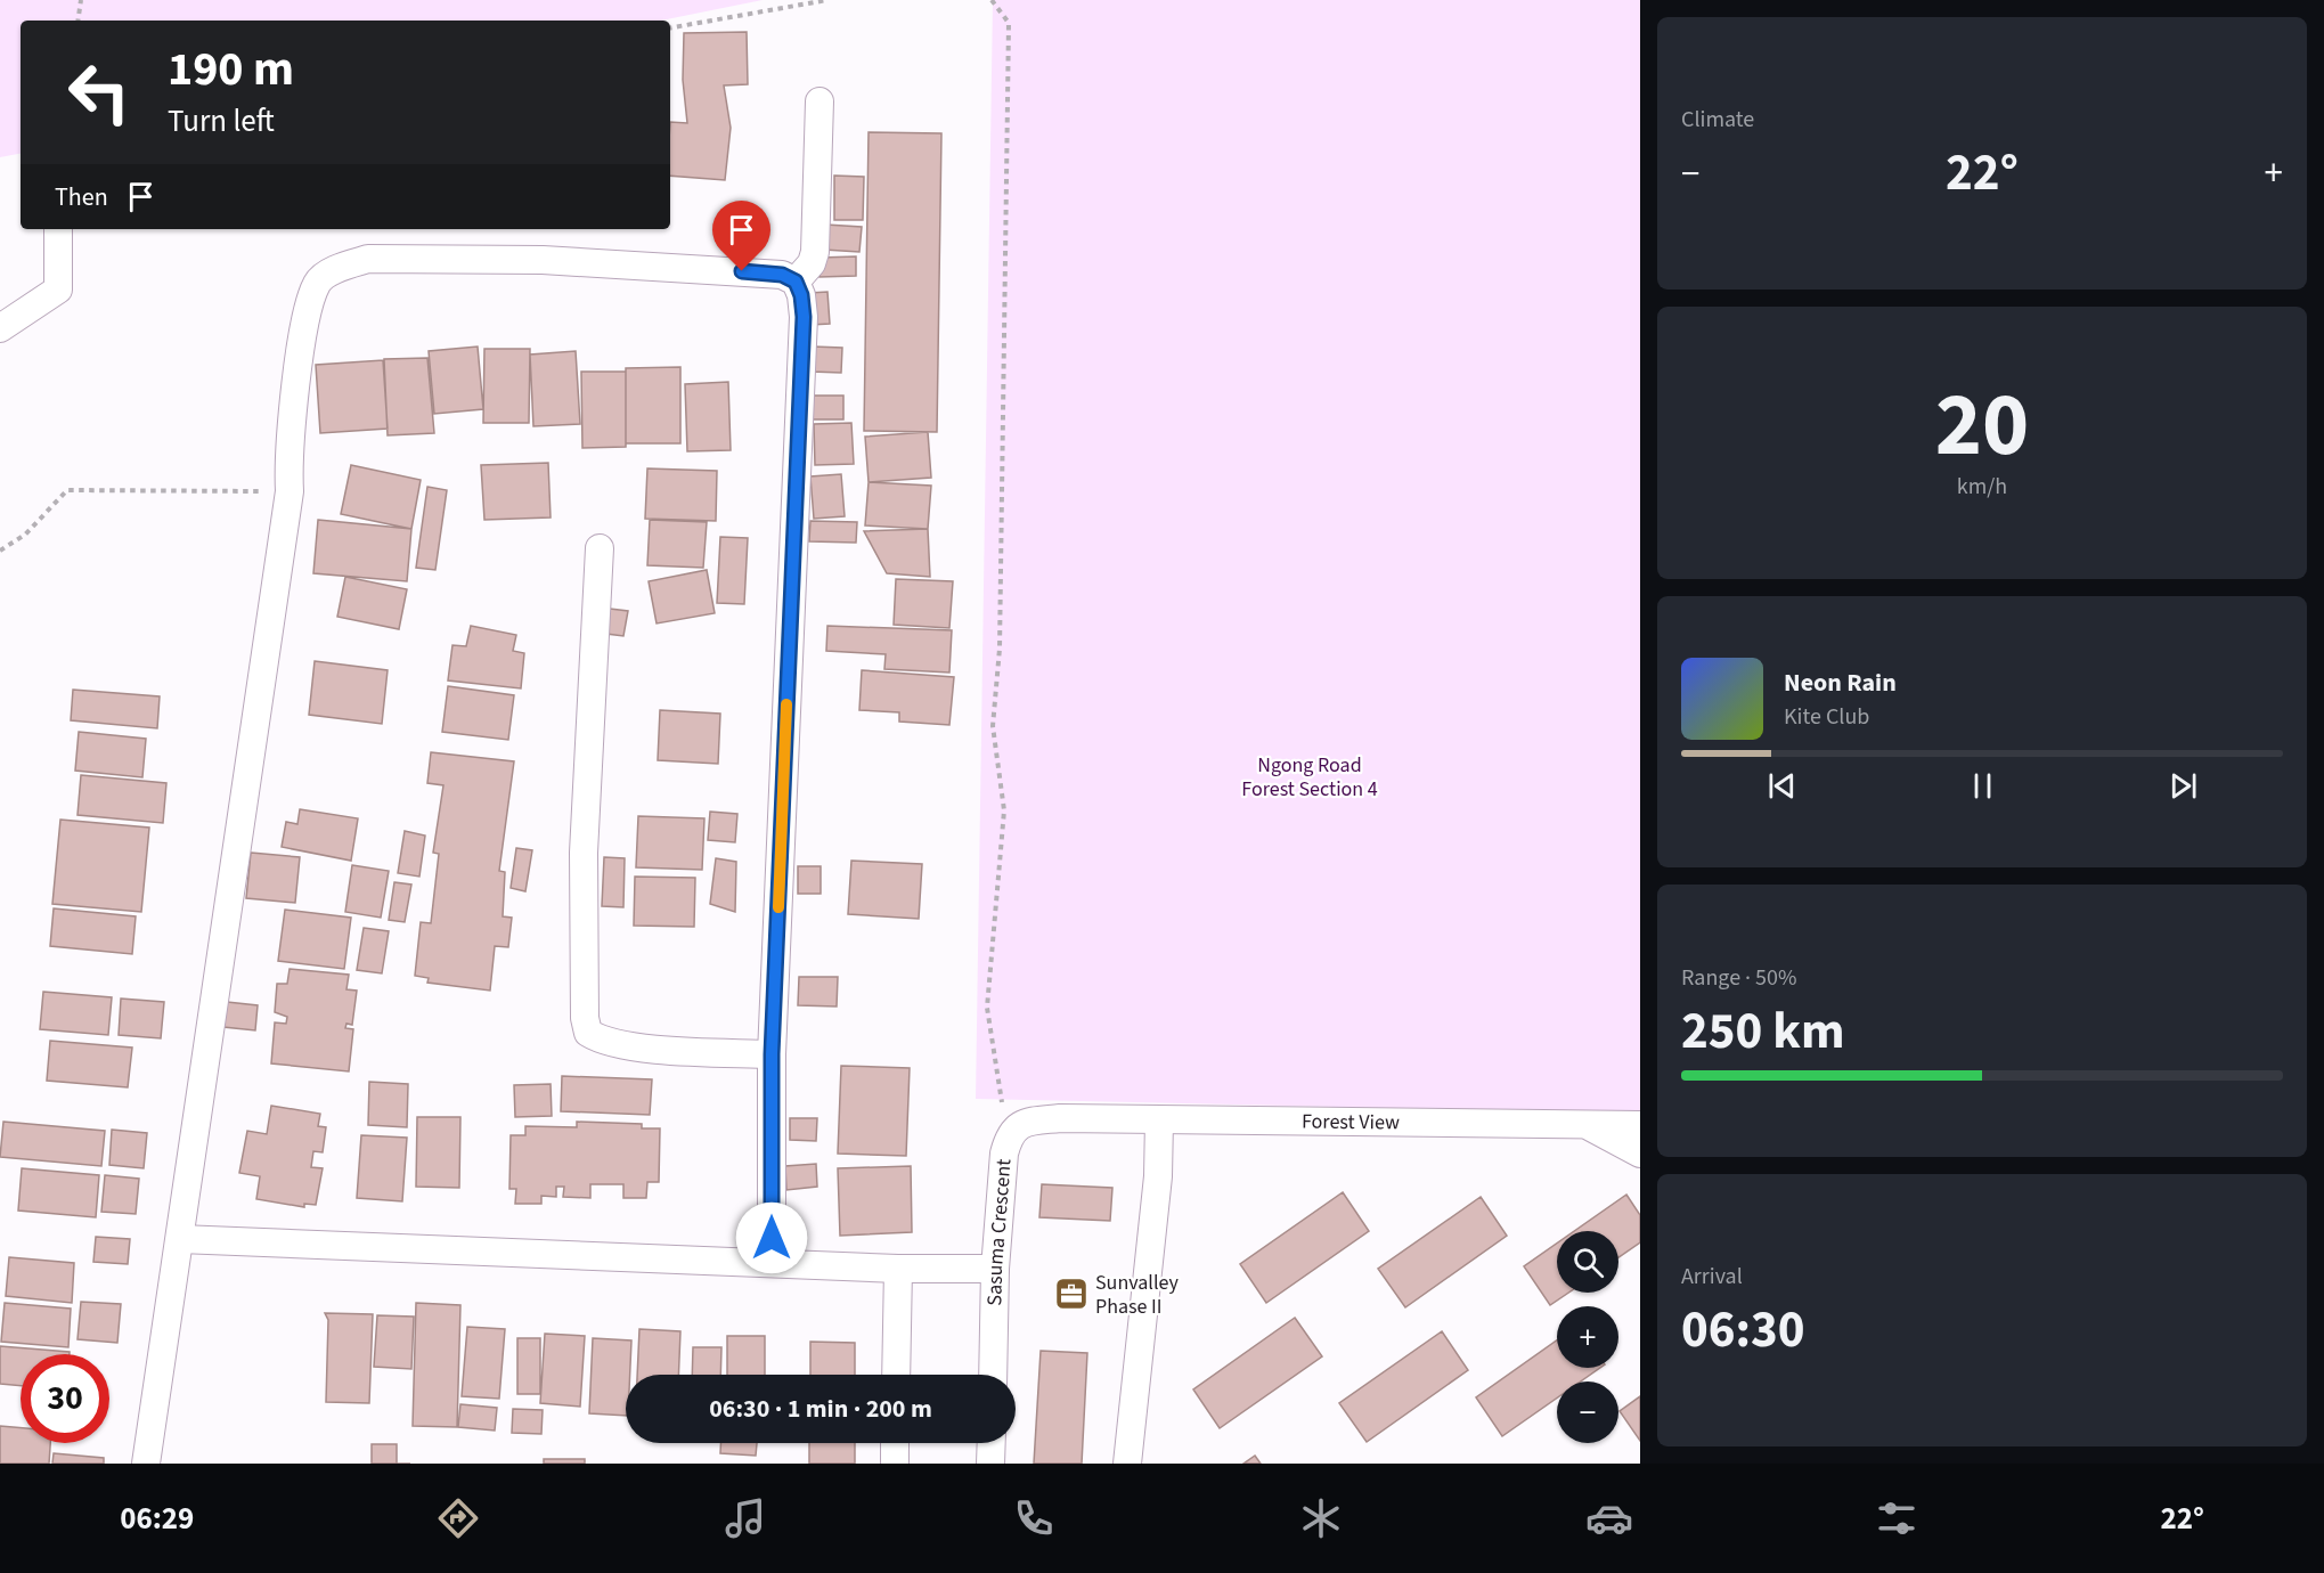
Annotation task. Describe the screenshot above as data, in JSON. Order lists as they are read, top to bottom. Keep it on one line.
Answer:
{"streets":{"street":["Forest View","Sasuma Crescent"]},"crossings":[["Forest View","Sasuma Crescent"]],"parks":["Ngong Road Forest Section 4"],"places":{"office":["Sunvalley Phase II"]},"page":{"tile":["Climate",["20","km/h"],["Range · 50%","250 km"],["Arrival","06:30"]],"turn":["190 m","Turn left"],"heat":["−","22°","+"],"then":"Then","song":["Neon Rain","Kite Club"],"map_buttons":["+","−"],"limit":"30","trip":"06:30 · 1 min · 200 m","tabs":["06:29","22°"]}}
